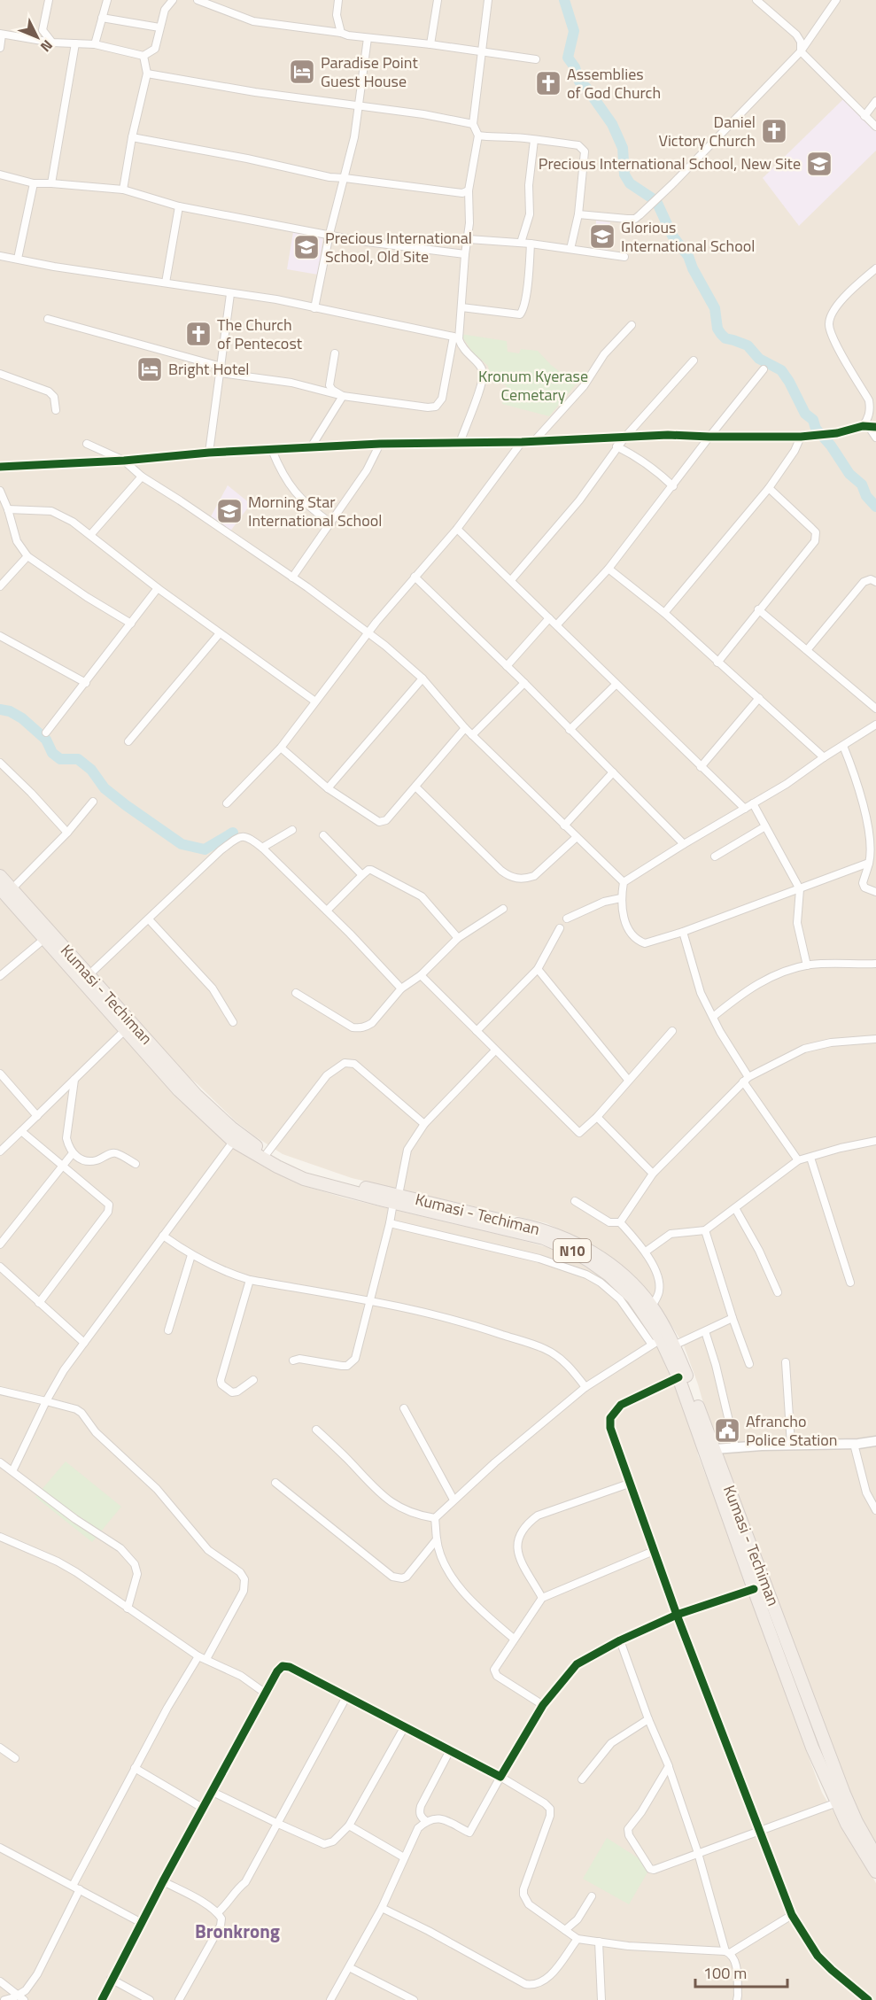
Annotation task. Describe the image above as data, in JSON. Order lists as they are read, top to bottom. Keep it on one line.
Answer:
{"streets":{"highway":["Kumasi - Techiman","N10"]},"crossings":[["Kumasi - Techiman","N10"]],"districts":["Bronkrong"],"parks":["Kronum Kyerase Cemetary"],"places":{"hotel":["Paradise Point Guest House","Bright Hotel"],"church":["Assemblies of God Church","Daniel Victory Church","The Church of Pentecost"],"school or university":["Precious International School, New Site","Glorious International School","Precious International School, Old Site","Morning Star International School"],"public building":["Afrancho Police Station"]},"scale_bar":"100 m","north":"bottom right"}
